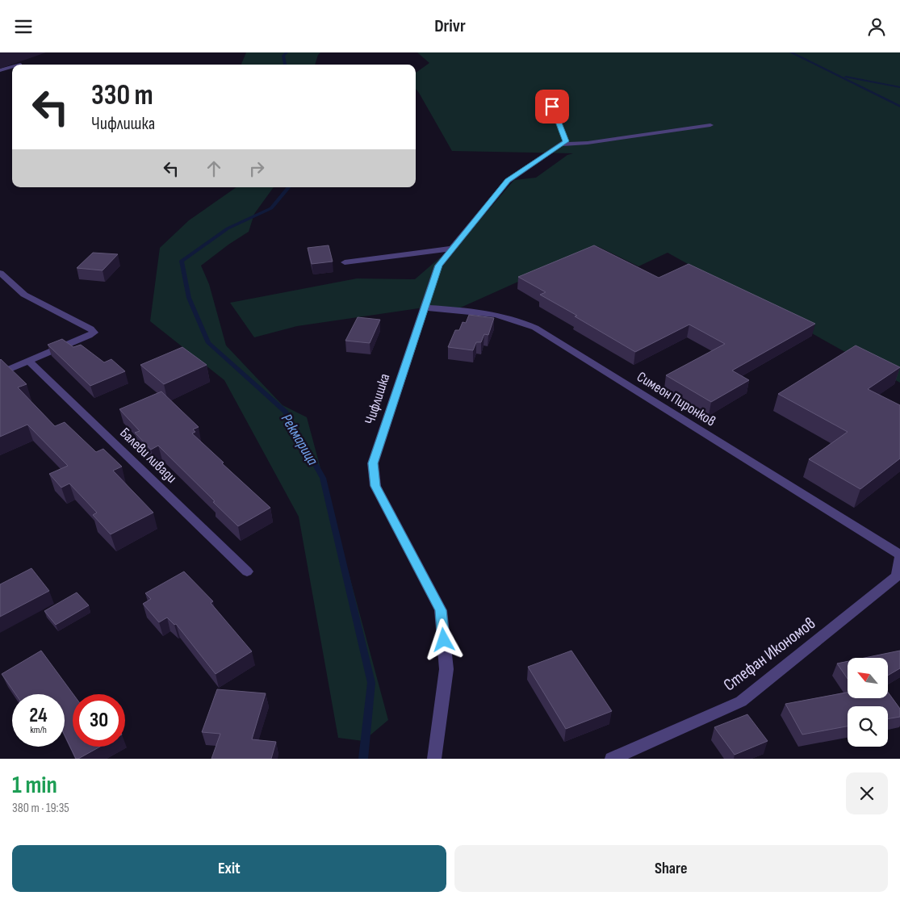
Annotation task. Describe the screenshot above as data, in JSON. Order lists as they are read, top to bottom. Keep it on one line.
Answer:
{"streets":{"street":["Чифлишка","Симеон Пиронков","Балеви ливади","Стефан Икономов"]},"crossings":[["Чифлишка","Симеон Пиронков"],["Симеон Пиронков","Стефан Икономов"]],"water":["Рекмарица"],"north":"top left","page":{"header":"Drivr","turn":["330 m","Чифлишка"],"speed":"24 km/h","limit":"30","heading":["1 min","380 m · 19:35"],"buttons":["Exit","Share"]}}
